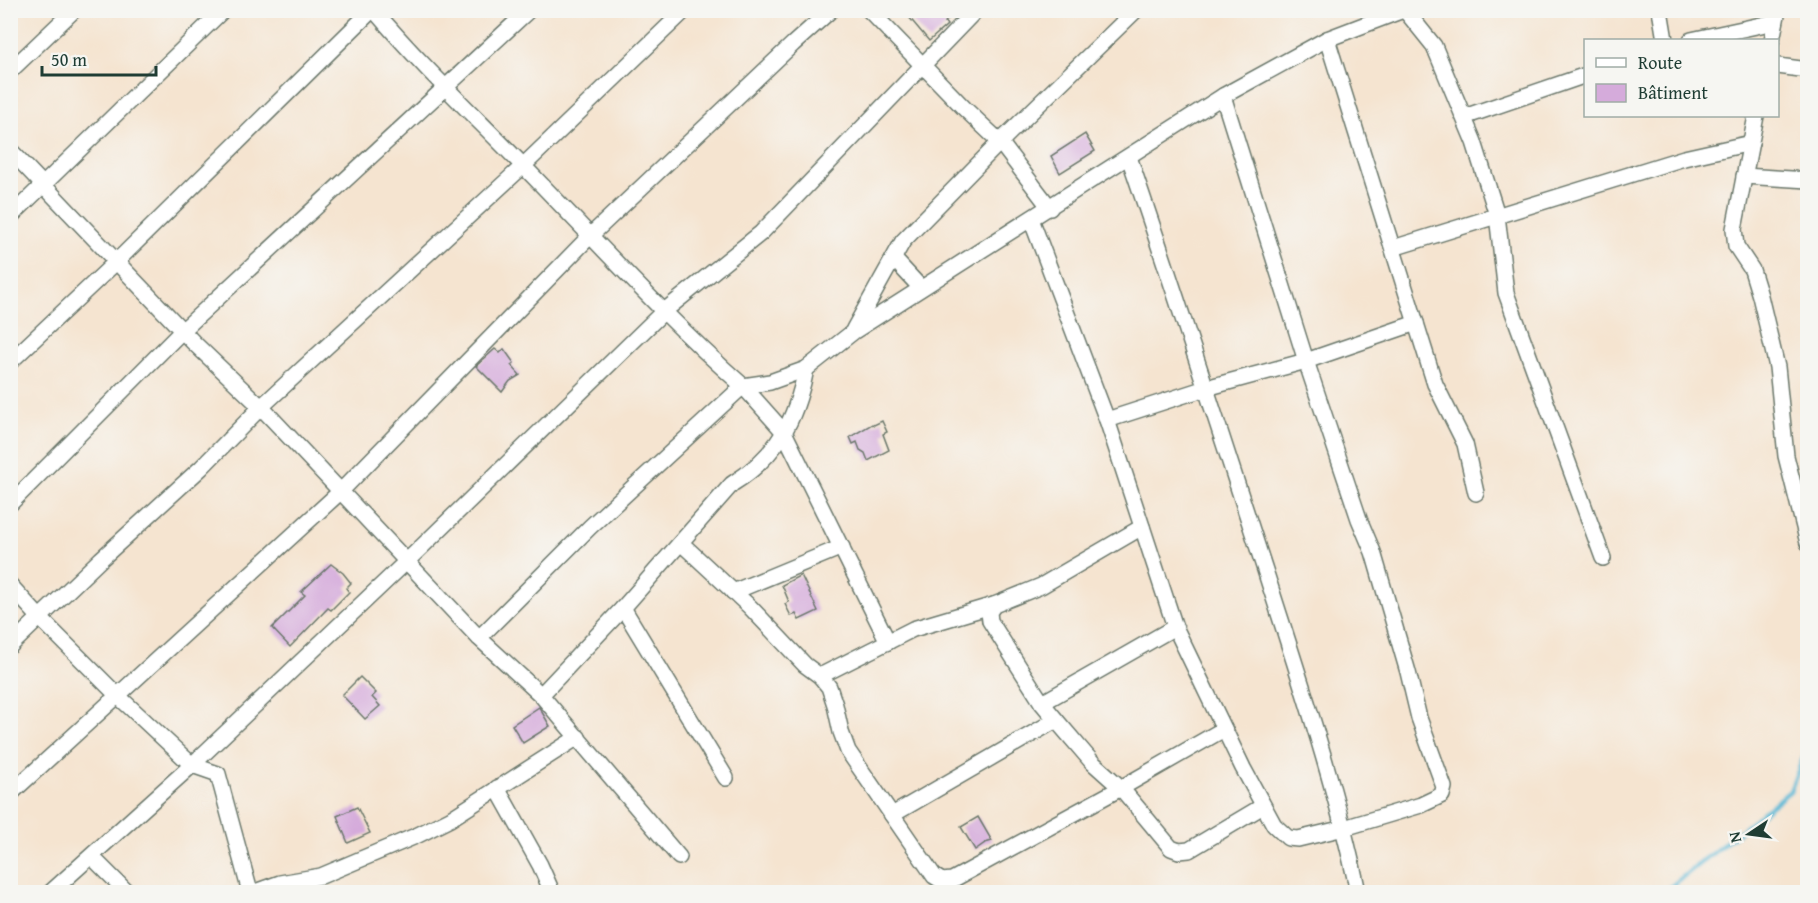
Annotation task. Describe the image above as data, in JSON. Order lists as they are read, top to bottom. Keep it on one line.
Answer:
{"legend":["Route","Bâtiment"],"scale_bar":"50 m","north":"left"}
